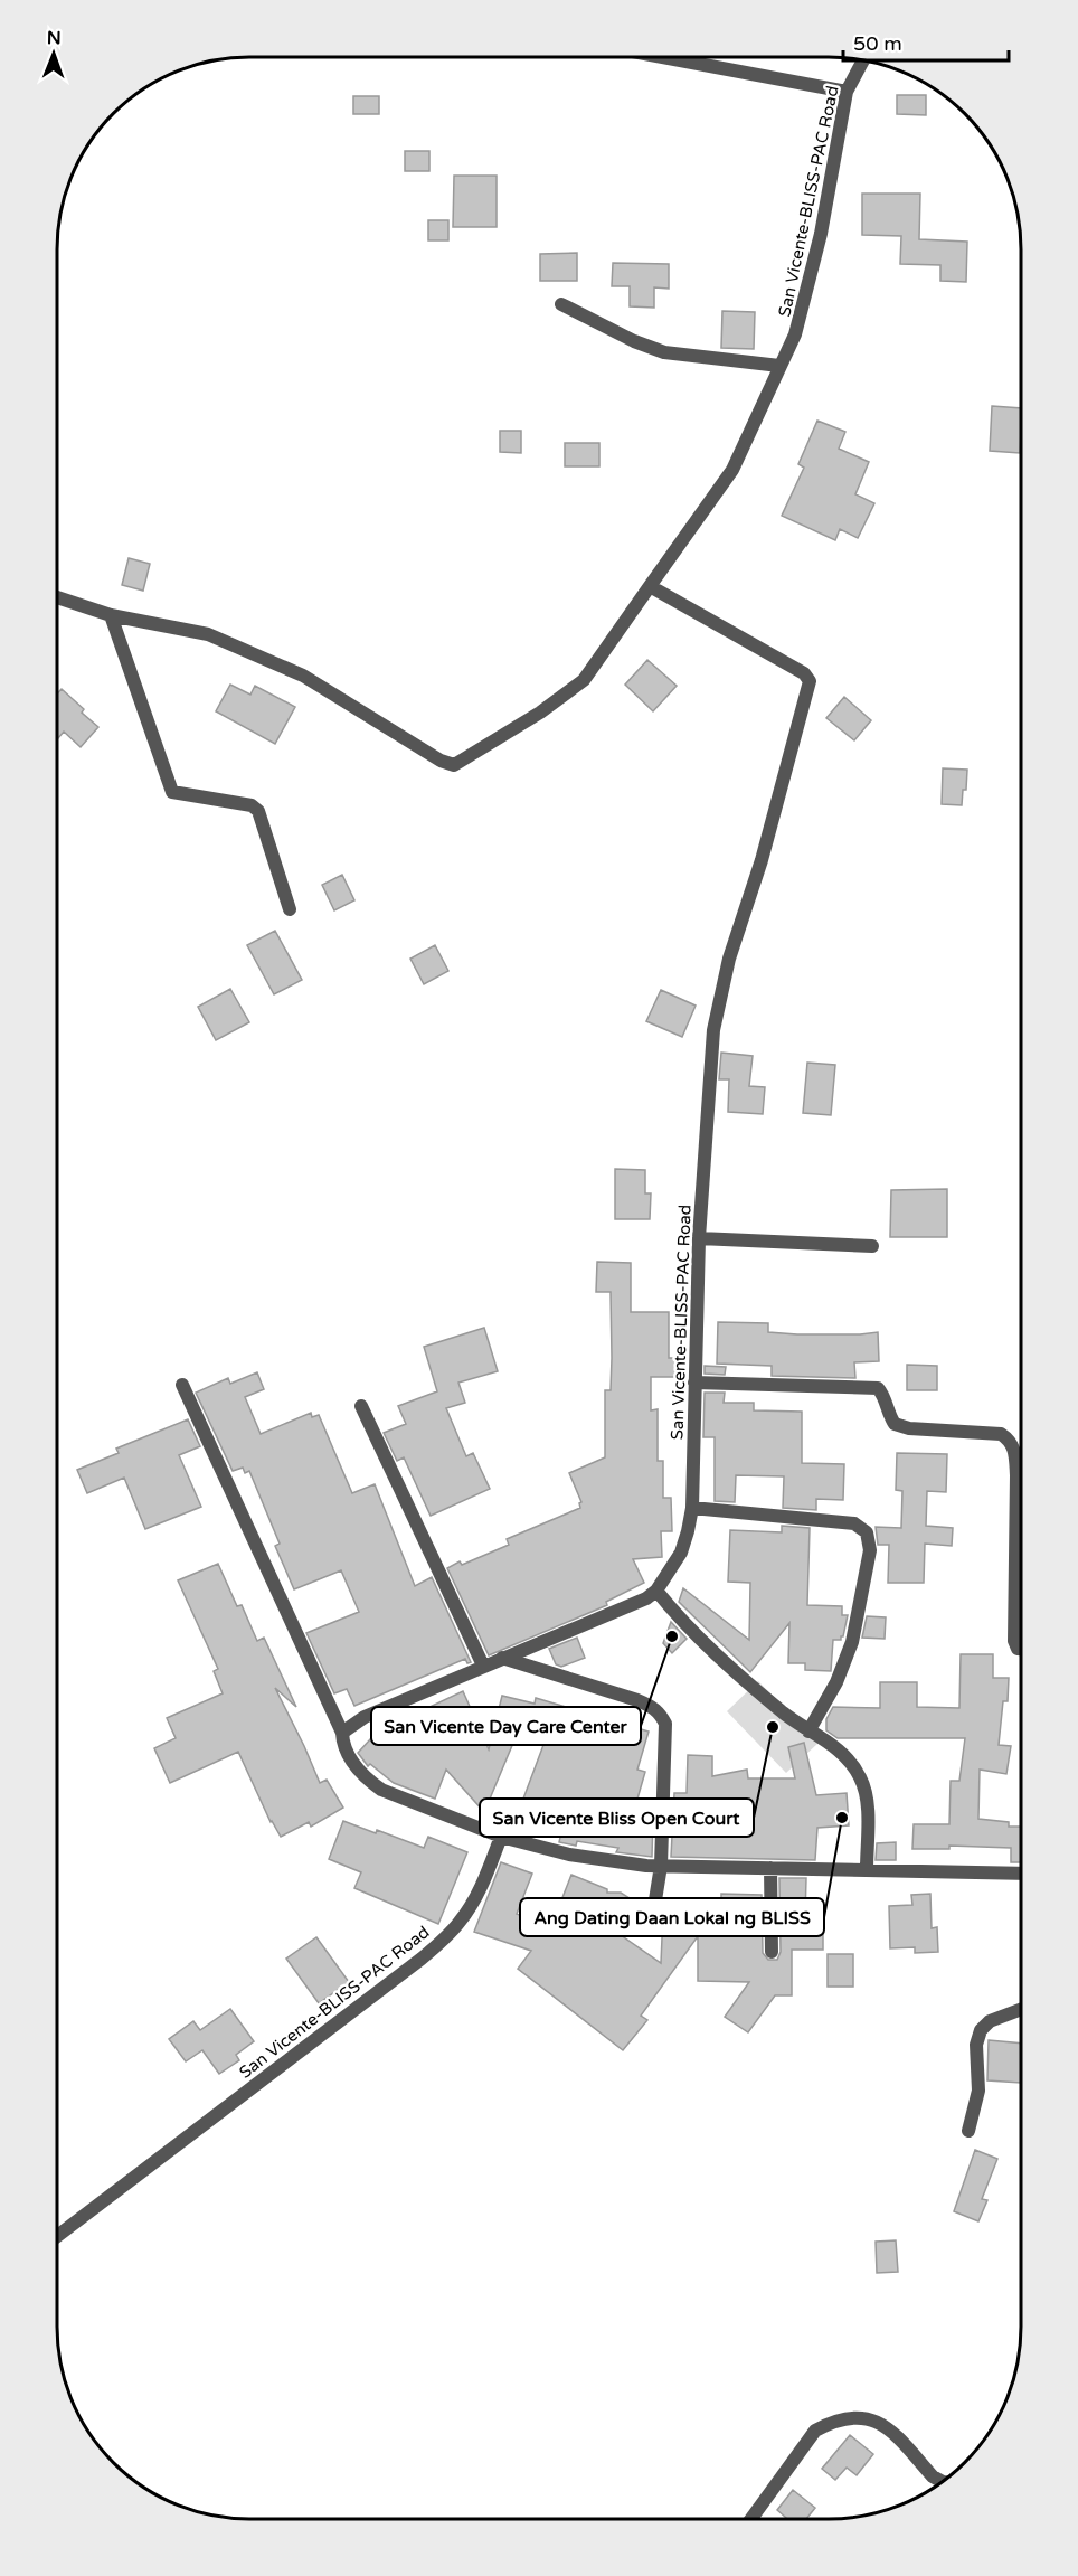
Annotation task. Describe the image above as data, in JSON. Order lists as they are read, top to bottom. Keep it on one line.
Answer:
{"streets":{"street":["San Vicente-BLISS-PAC Road"]},"places":["San Vicente Day Care Center","San Vicente Bliss Open Court","Ang Dating Daan Lokal ng BLISS"],"scale_bar":"50 m","north":"top"}
